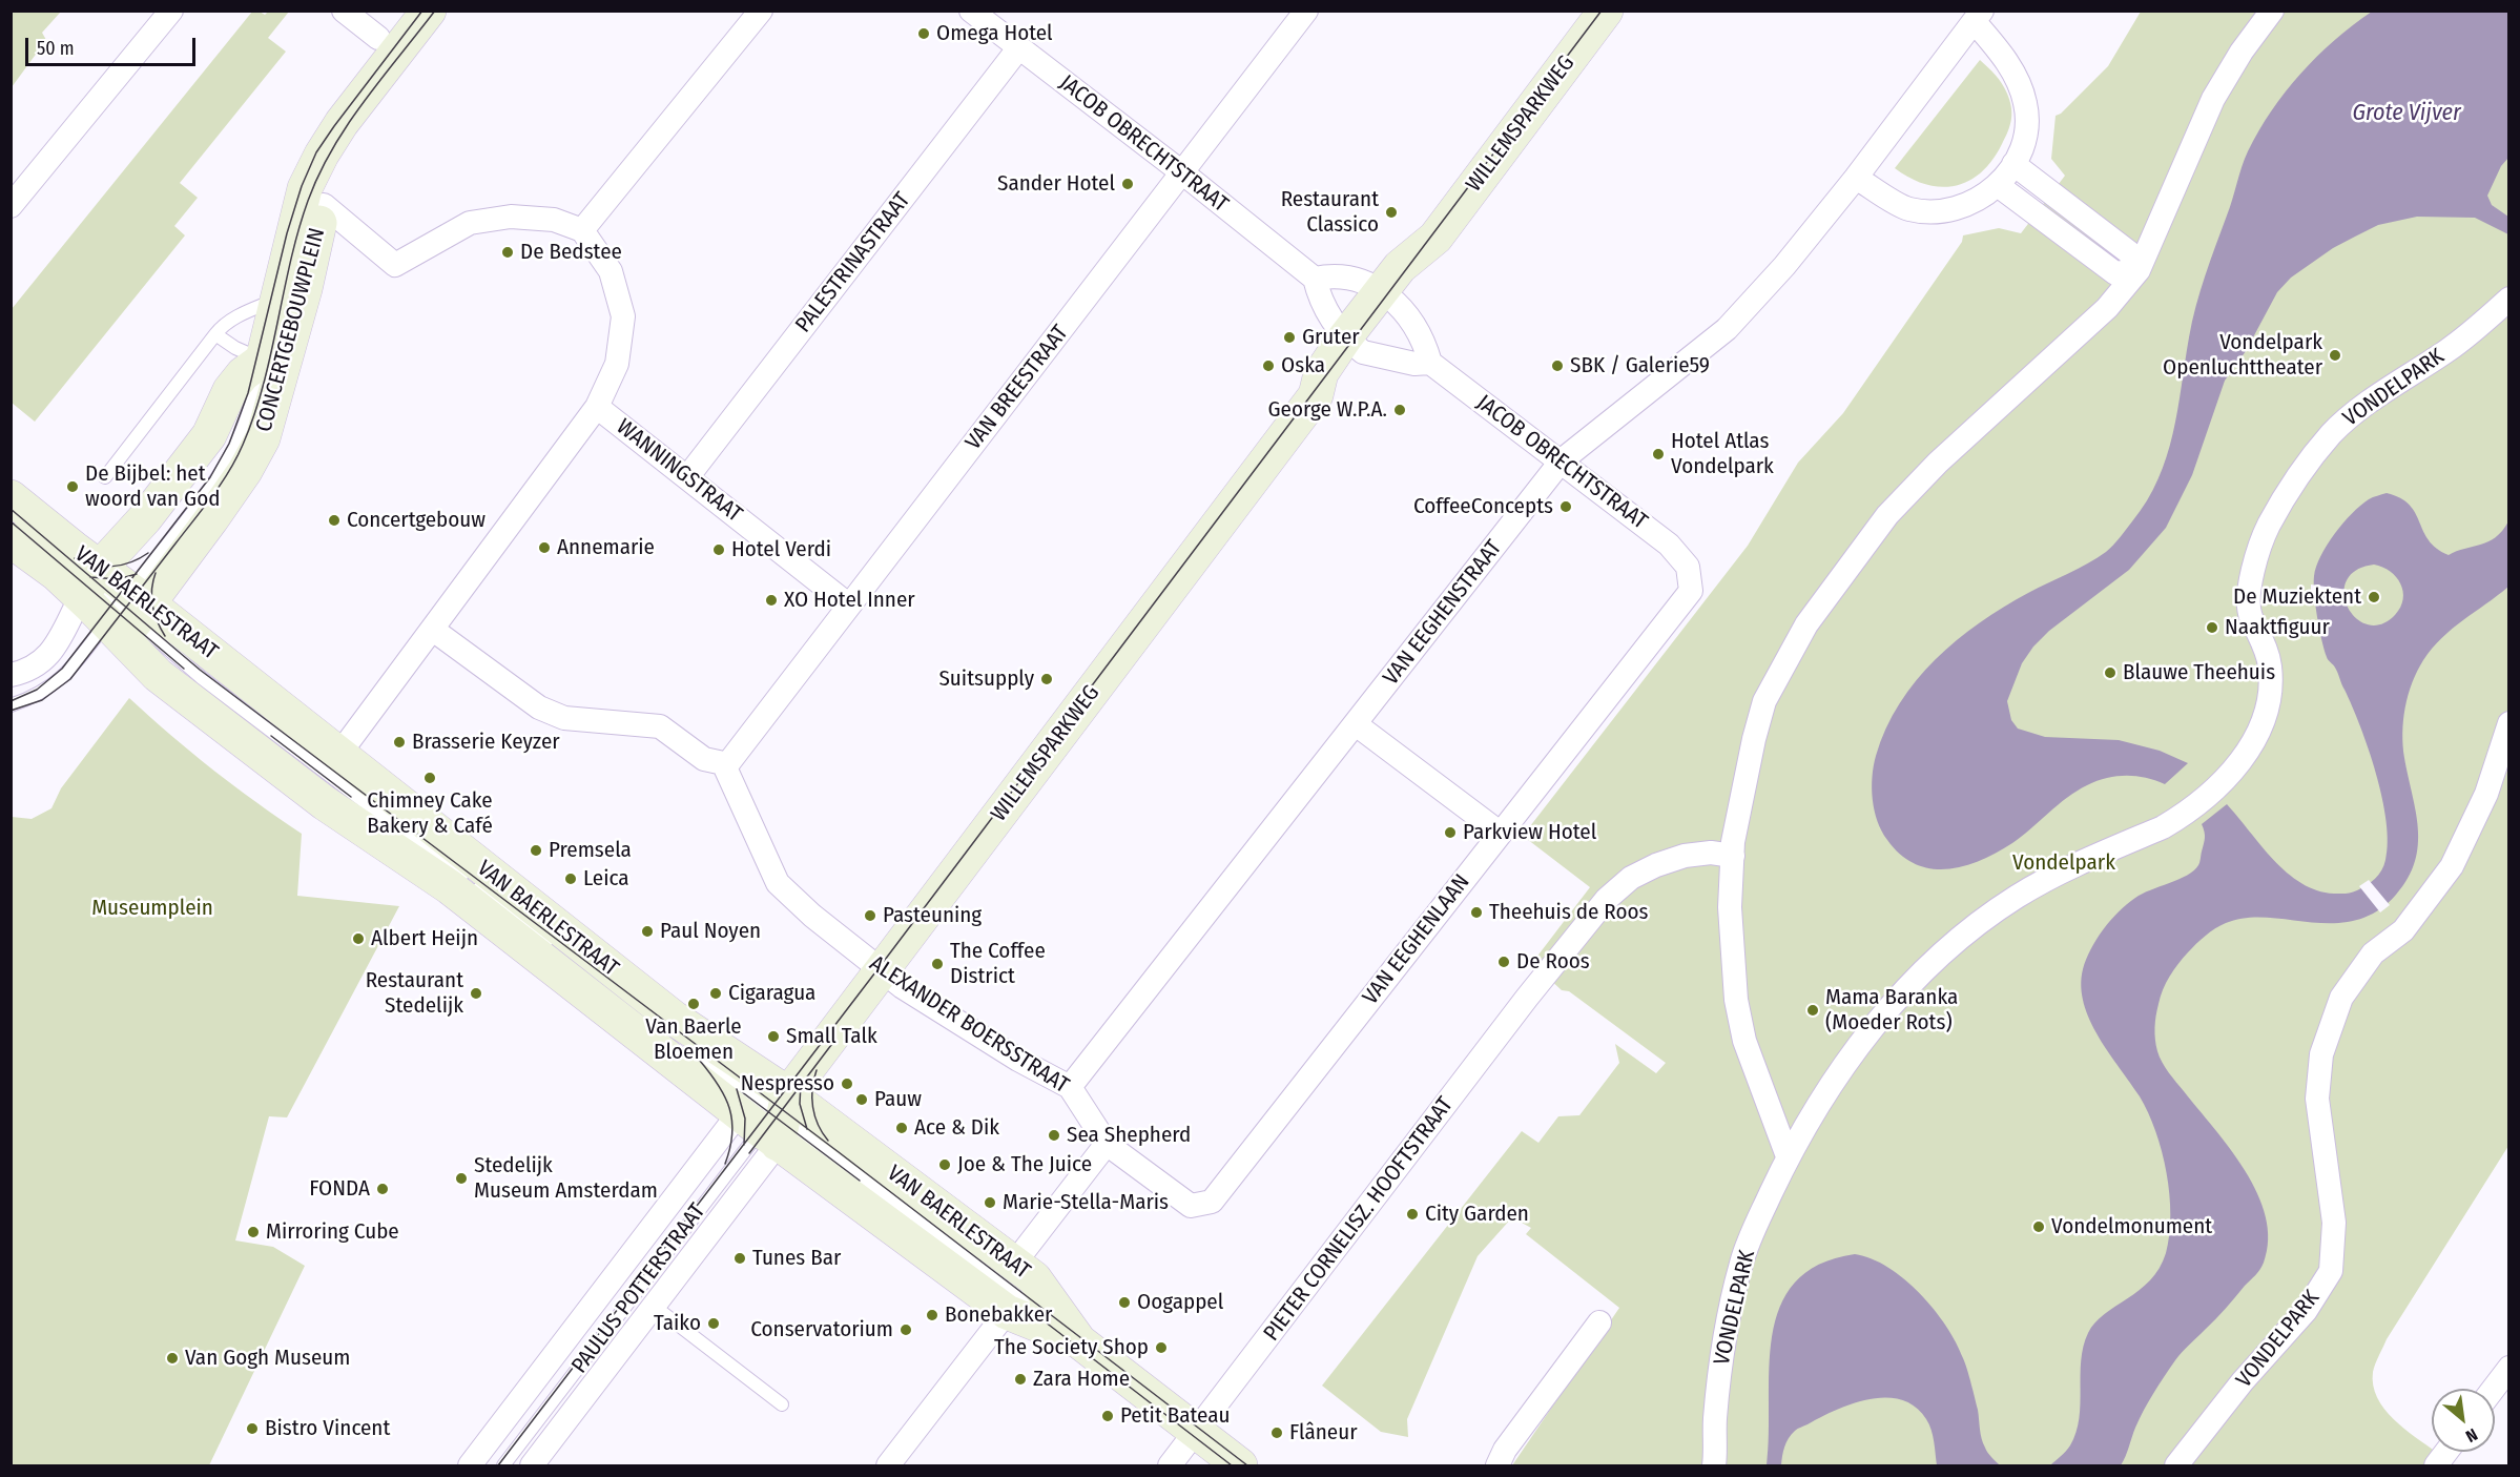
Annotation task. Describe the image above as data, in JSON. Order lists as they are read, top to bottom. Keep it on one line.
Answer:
{"streets":{"street":["WILLEMSPARKWEG","JACOB OBRECHTSTRAAT","PALESTRINASTRAAT","CONCERTGEBOUWPLEIN","VAN BREESTRAAT","VONDELPARK","WANNINGSTRAAT","VAN BAERLESTRAAT","VAN EEGHENSTRAAT","VAN EEGHENLAAN","ALEXANDER BOERSSTRAAT","PIETER CORNELISZ. HOOFTSTRAAT","PAULUS POTTERSTRAAT"]},"crossings":[["WILLEMSPARKWEG","VAN BAERLESTRAAT"],["WILLEMSPARKWEG","ALEXANDER BOERSSTRAAT"],["WILLEMSPARKWEG","PAULUS POTTERSTRAAT"],["JACOB OBRECHTSTRAAT","PALESTRINASTRAAT"],["JACOB OBRECHTSTRAAT","VAN BREESTRAAT"],["JACOB OBRECHTSTRAAT","VAN EEGHENSTRAAT"],["JACOB OBRECHTSTRAAT","VAN EEGHENLAAN"],["PALESTRINASTRAAT","WANNINGSTRAAT"],["CONCERTGEBOUWPLEIN","VAN BAERLESTRAAT"],["VAN BREESTRAAT","WANNINGSTRAAT"],["VAN BREESTRAAT","ALEXANDER BOERSSTRAAT"],["VAN BAERLESTRAAT","PIETER CORNELISZ. HOOFTSTRAAT"],["VAN BAERLESTRAAT","PAULUS POTTERSTRAAT"],["VAN EEGHENSTRAAT","ALEXANDER BOERSSTRAAT"],["VAN EEGHENLAAN","ALEXANDER BOERSSTRAAT"]],"water":["Grote Vijver"],"parks":["Vondelpark","Museumplein"],"places":["Omega Hotel","Sander Hotel","Restaurant Classico","De Bedstee","Gruter","Vondelpark Openluchttheater","Oska","SBK / Galerie59","George W.P.A.","Hotel Atlas Vondelpark","De Bijbel: het woord van God","CoffeeConcepts","Concertgebouw","Annemarie","Hotel Verdi","De Muziektent","XO Hotel Inner","Naaktfiguur","Blauwe Theehuis","Suitsupply","Brasserie Keyzer","Chimney Cake Bakery & Café","Parkview Hotel","Premsela","Leica","Theehuis de Roos","Pasteuning","Paul Noyen","Albert Heijn","De Roos","The Coffee District","Restaurant Stedelijk","Cigaragua","Van Baerle Bloemen","Mama Baranka (Moeder Rots)","Small Talk","Nespresso","Pauw","Ace & Dik","Sea Shepherd","Joe & The Juice","Stedelijk Museum Amsterdam","FONDA","Marie-Stella-Maris","City Garden","Vondelmonument","Mirroring Cube","Tunes Bar","Oogappel","Bonebakker","Taiko","Conservatorium","The Society Shop","Van Gogh Museum","Zara Home","Petit Bateau","Bistro Vincent","Flâneur"],"scale_bar":"50 m","north":"bottom right"}
